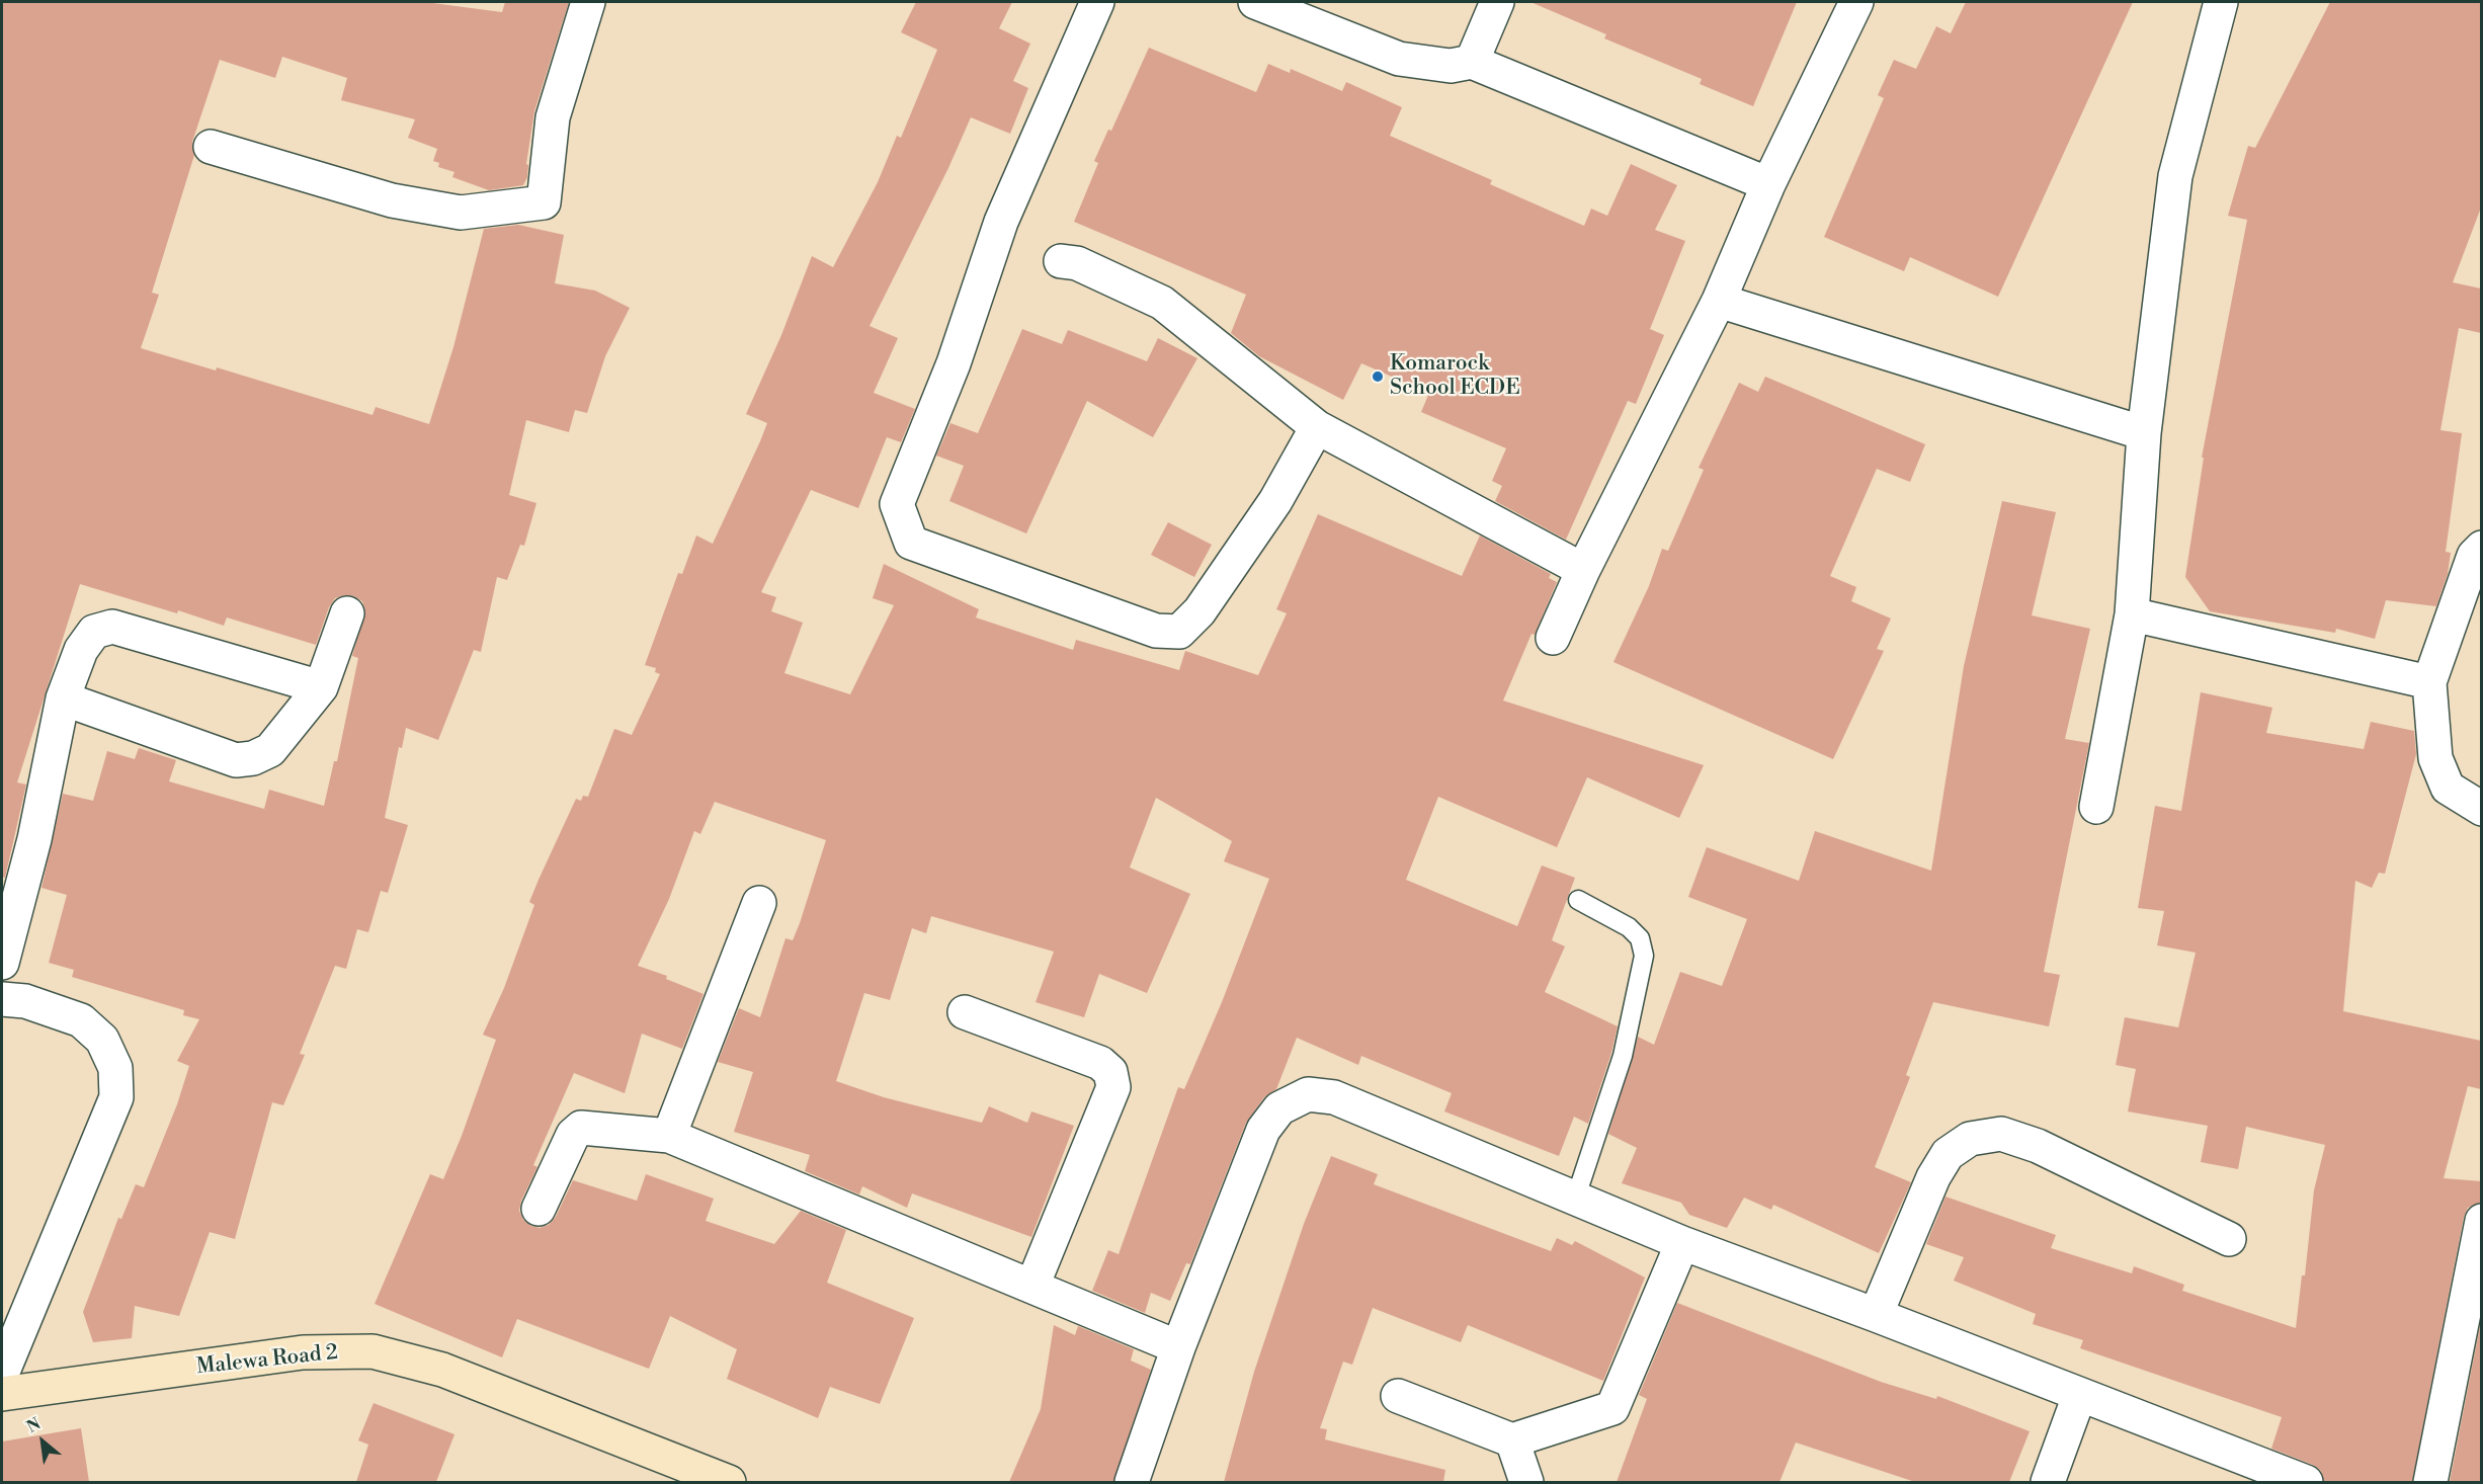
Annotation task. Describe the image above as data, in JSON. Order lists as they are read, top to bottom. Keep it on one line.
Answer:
{"streets":{"main road":["Malewa Road 2"]},"places":["Komarock School ECDE"],"north":"top left"}
